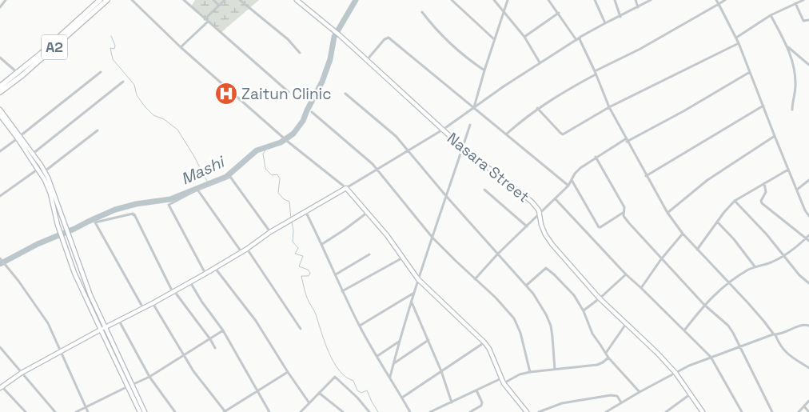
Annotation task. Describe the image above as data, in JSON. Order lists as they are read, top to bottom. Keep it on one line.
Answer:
{"streets":{"highway":["A2"],"street":["Nasara Street"]},"water":["Mashi"],"places":{"hospital":["Zaitun Clinic"]}}
